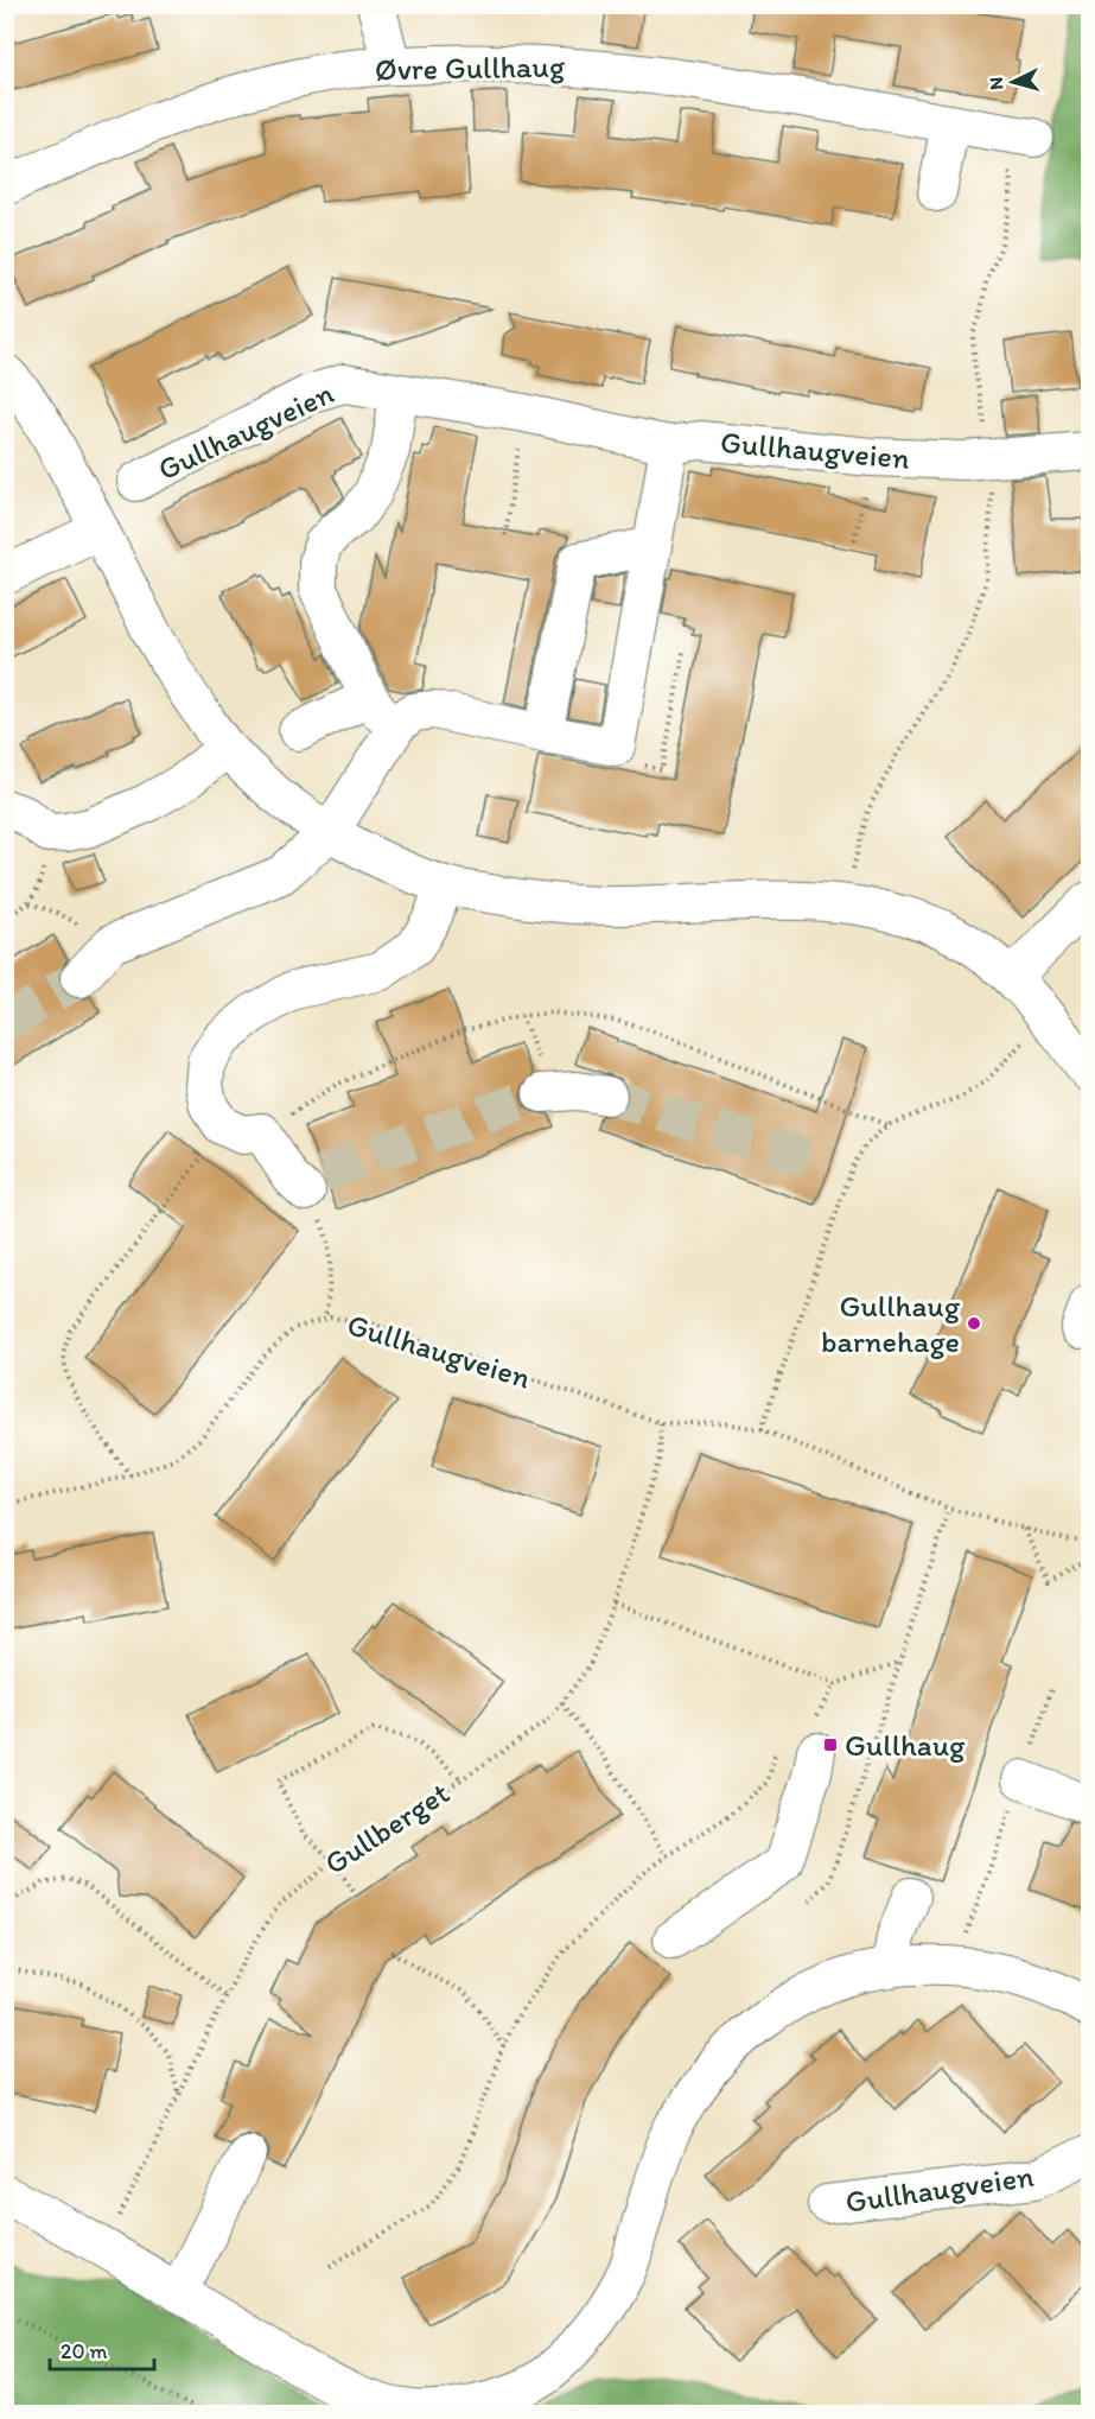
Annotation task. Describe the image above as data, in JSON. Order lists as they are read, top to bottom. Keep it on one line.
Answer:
{"streets":{"street":["Øvre Gullhaug","Gullhaugveien"],"path":["Gullberget"]},"crossings":[["Gullhaugveien","Gullberget"]],"places":{"other":["Gullhaug barnehage"],"transit":["Gullhaug"]},"scale_bar":"20 m","north":"left"}
